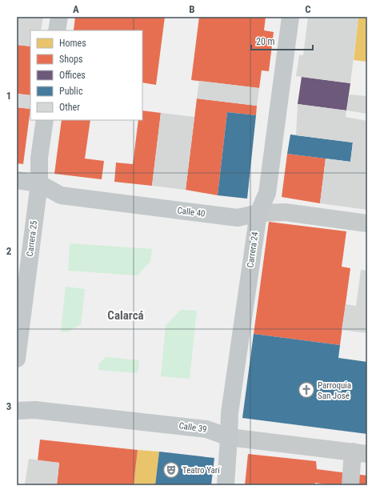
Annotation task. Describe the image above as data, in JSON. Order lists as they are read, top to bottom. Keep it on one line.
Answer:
{"streets":{"main road":["Calle 40","Carrera 25","Carrera 24","Calle 39"]},"crossings":[["Calle 40","Carrera 25"],["Calle 40","Carrera 24"],["Carrera 24","Calle 39"]],"districts":["Calarcá"],"places":{"church":["Parroquia San José"],"theatre":["Teatro Yarí"]},"legend":["Homes","Shops","Offices","Public","Other"],"scale_bar":"20 m","grid":{"columns":["A","B","C"],"rows":["1","2","3"]}}
